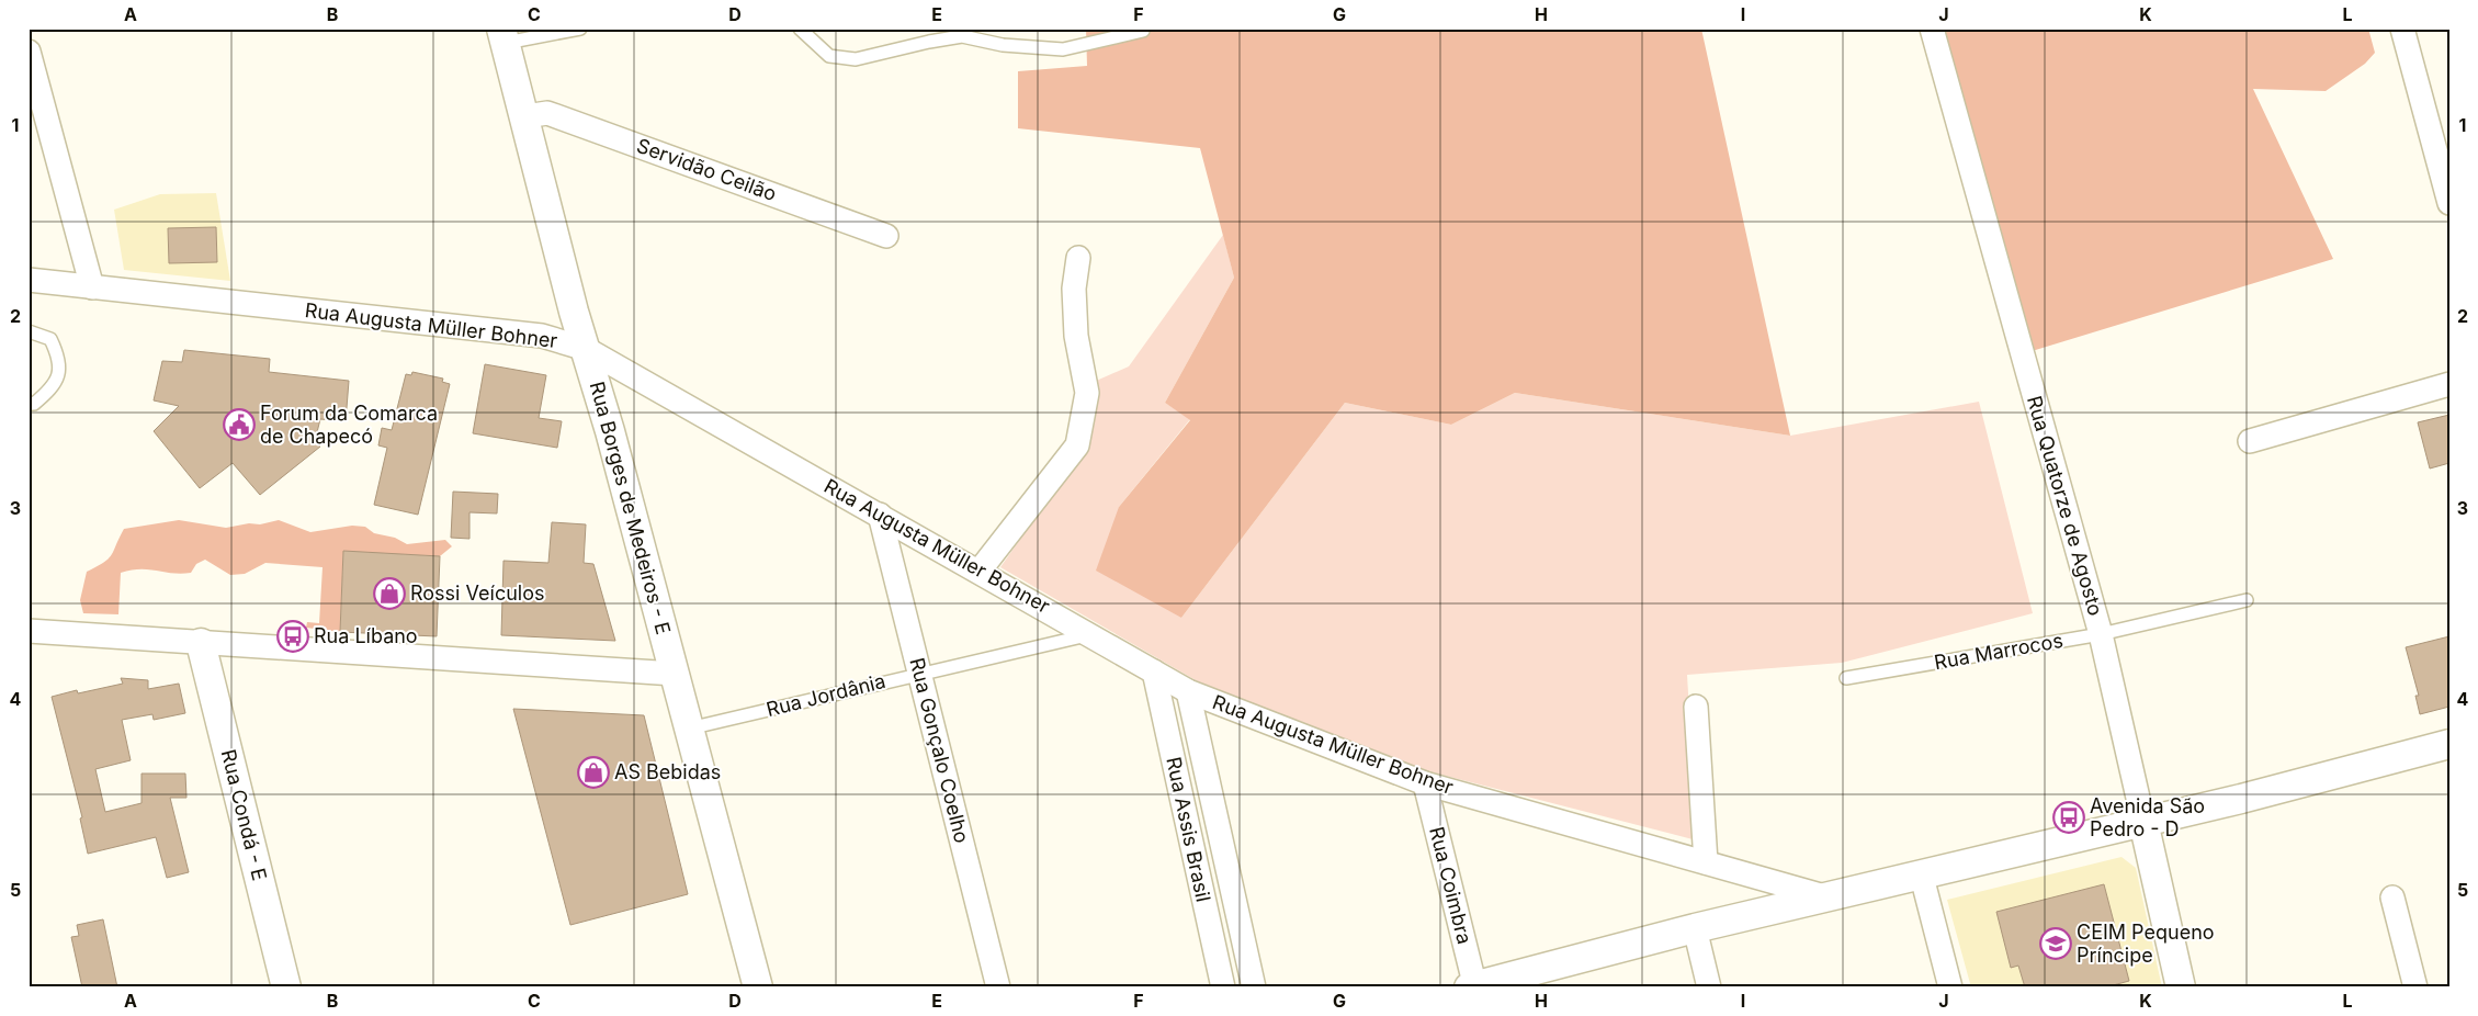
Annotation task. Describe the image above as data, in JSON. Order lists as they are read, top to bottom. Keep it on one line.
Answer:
{"streets":{"street":["Servidão Ceilão","Rua Augusta Müller Bohner","Rua Quatorze de Agosto","Rua Borges de Medeiros - E","Rua Gonçalo Coelho","Rua Condá - E","Rua Assis Brasil","Rua Coimbra"],"lane":["Rua Marrocos","Rua Jordânia"]},"crossings":[["Servidão Ceilão","Rua Borges de Medeiros - E"],["Rua Augusta Müller Bohner","Rua Borges de Medeiros - E"],["Rua Augusta Müller Bohner","Rua Jordânia"],["Rua Augusta Müller Bohner","Rua Gonçalo Coelho"],["Rua Augusta Müller Bohner","Rua Assis Brasil"],["Rua Augusta Müller Bohner","Rua Coimbra"],["Rua Quatorze de Agosto","Rua Marrocos"],["Rua Borges de Medeiros - E","Rua Jordânia"],["Rua Jordânia","Rua Gonçalo Coelho"]],"places":{"public building":["Forum da Comarca de Chapecó"],"shop":["Rossi Veículos","AS Bebidas"],"bus stop":["Rua Líbano","Avenida São Pedro - D"],"school or university":["CEIM Pequeno Príncipe"]},"grid":{"columns":["A","B","C","D","E","F","G","H","I","J","K","L"],"rows":["1","2","3","4","5"]}}
